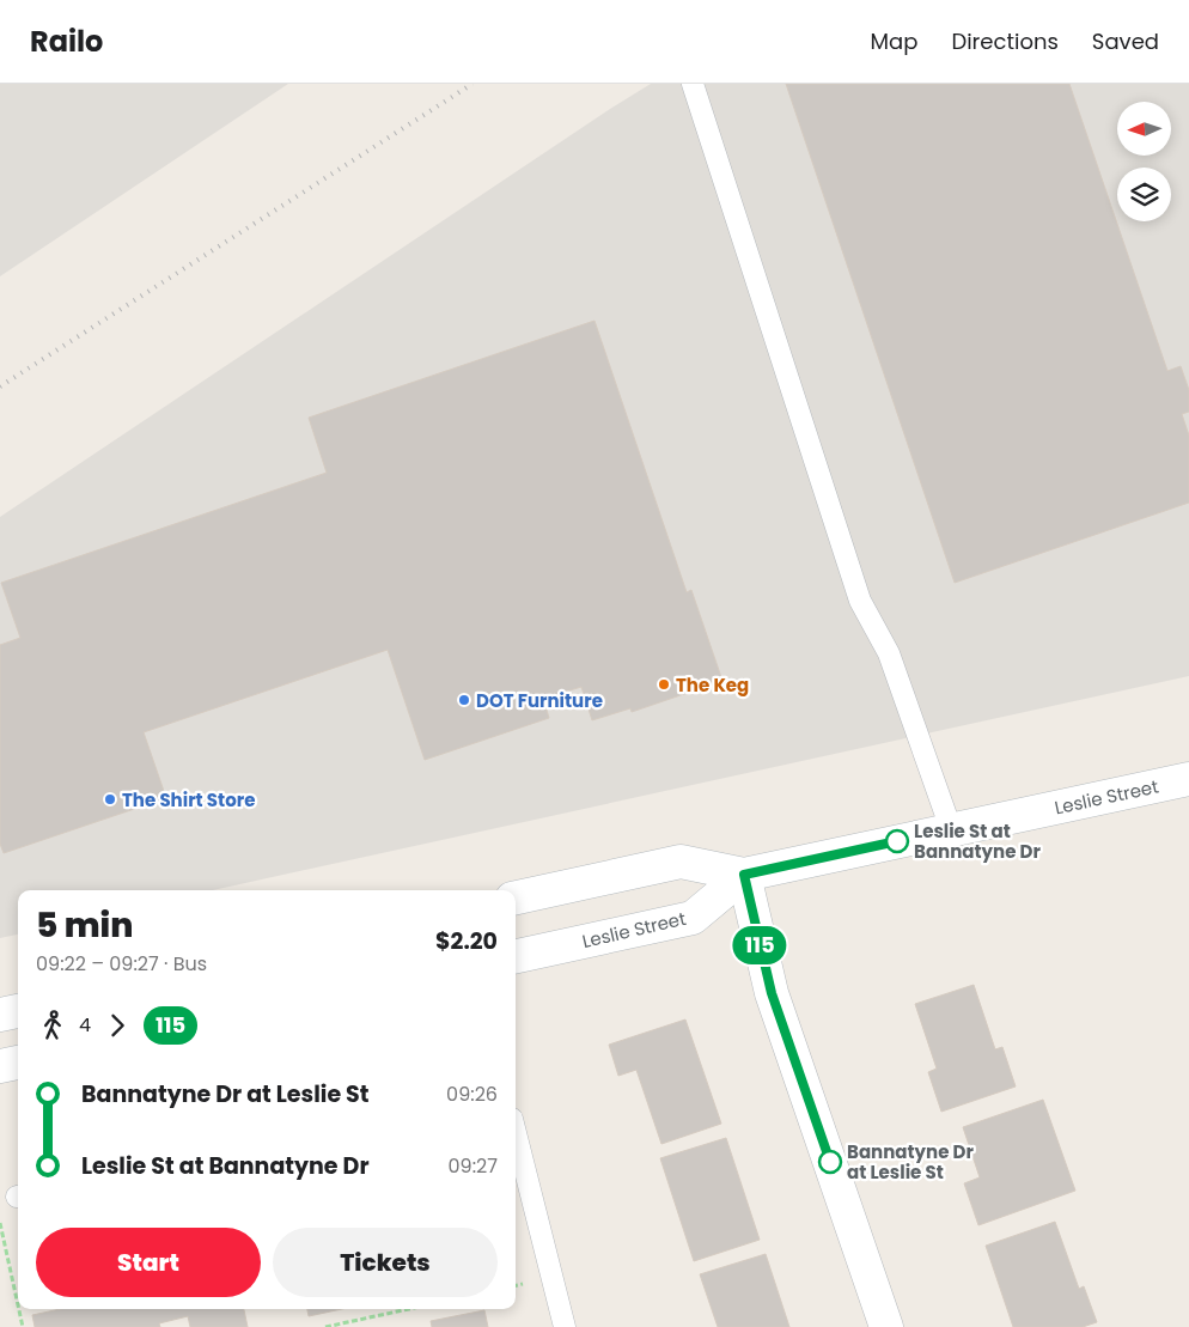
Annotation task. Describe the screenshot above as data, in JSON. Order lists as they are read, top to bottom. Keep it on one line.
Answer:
{"streets":{"main road":["Leslie Street"]},"places":["The Keg","DOT Furniture","The Shirt Store","Leslie St at Bannatyne Dr","Bannatyne Dr at Leslie St"],"lines":["bus line 115"],"north":"left","page":{"header":"Railo","nav":["Map","Directions","Saved"],"on_map":"115","heading":["5 min","09:22 – 09:27 · Bus","$2.20"],"legs":["4","115"],"list":[{"name":"Bannatyne Dr at Leslie St","value":"09:26"},{"name":"Leslie St at Bannatyne Dr","value":"09:27"}],"buttons":["Start","Tickets"]}}
